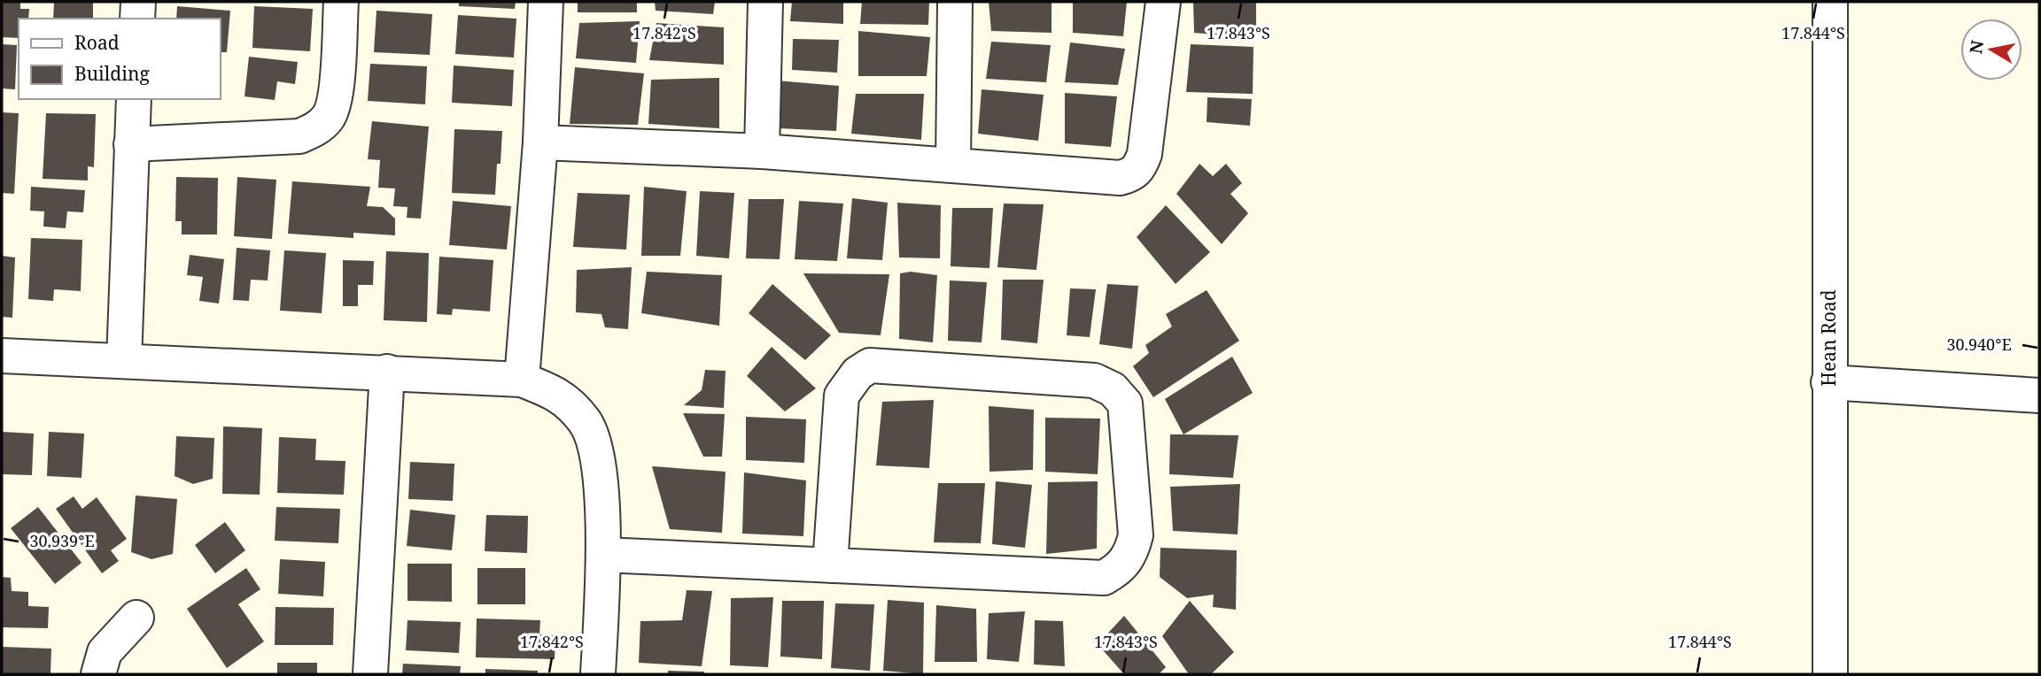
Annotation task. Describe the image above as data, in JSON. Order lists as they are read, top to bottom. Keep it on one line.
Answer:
{"streets":{"street":["Hean Road"]},"legend":["Road","Building"],"north":"left","coordinates":["17.844°S","17.842°S","17.843°S","30.940°E","30.939°E"]}
